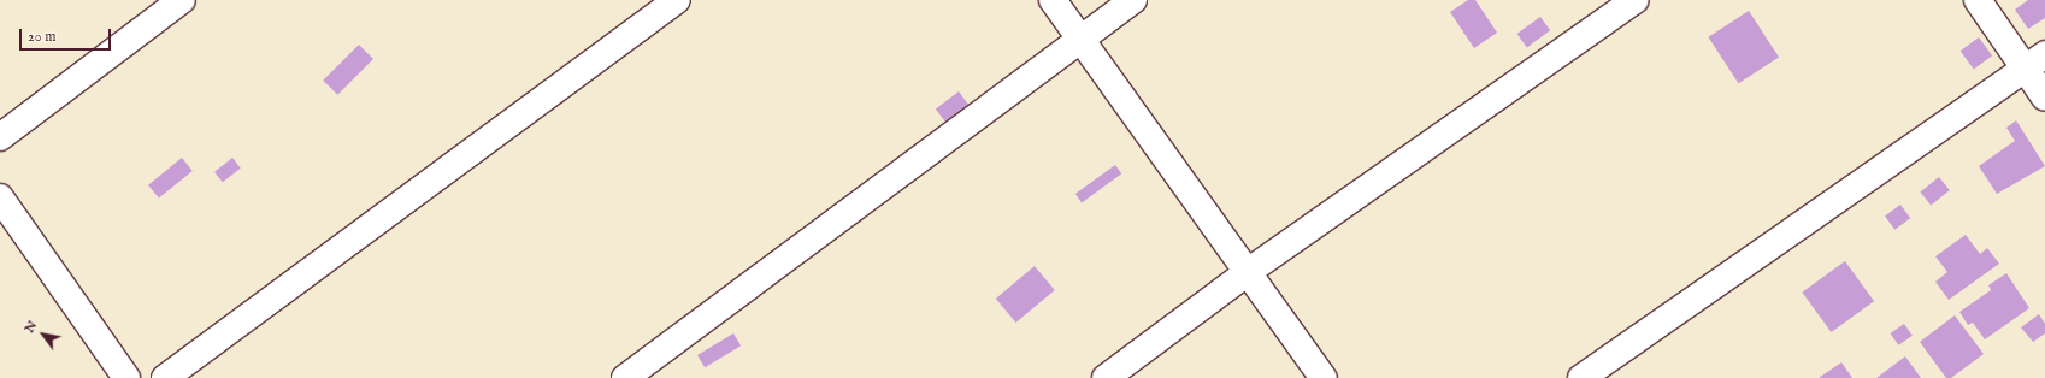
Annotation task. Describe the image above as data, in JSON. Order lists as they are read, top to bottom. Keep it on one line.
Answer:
{"scale_bar":"20 m","north":"top left"}
